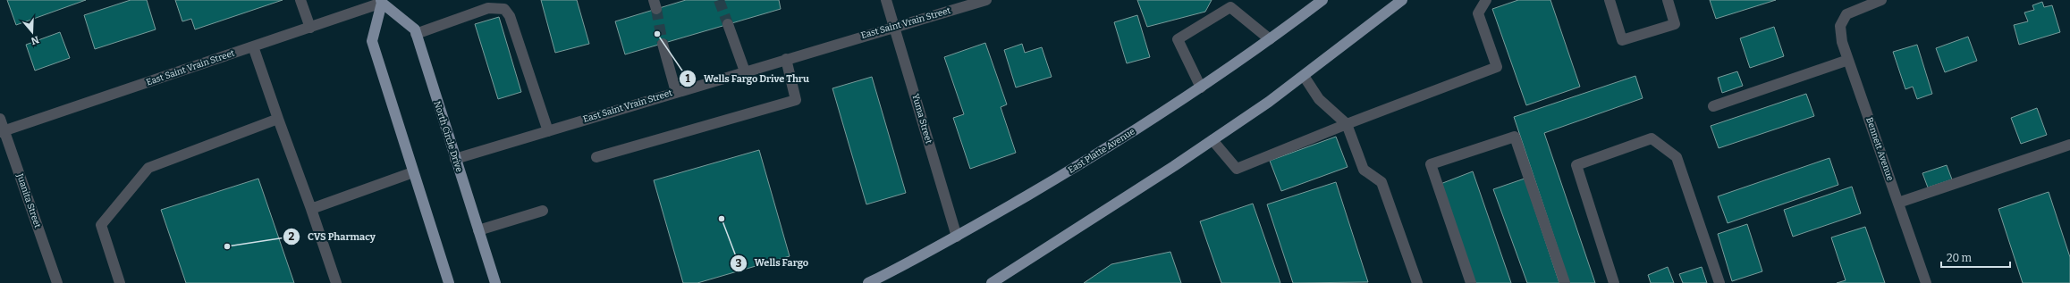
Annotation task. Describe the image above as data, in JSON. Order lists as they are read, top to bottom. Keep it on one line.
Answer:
{"streets":{"main road":["North Circle Drive","East Platte Avenue"],"street":["East Saint Vrain Street","Yuma Street","Bennett Avenue","Juanita Street"]},"crossings":[["East Saint Vrain Street","Yuma Street"],["East Saint Vrain Street","North Circle Drive"],["East Saint Vrain Street","Juanita Street"],["Yuma Street","East Platte Avenue"]],"places":["Wells Fargo Drive Thru","Wells Fargo","CVS Pharmacy"],"scale_bar":"20 m","north":"bottom"}
